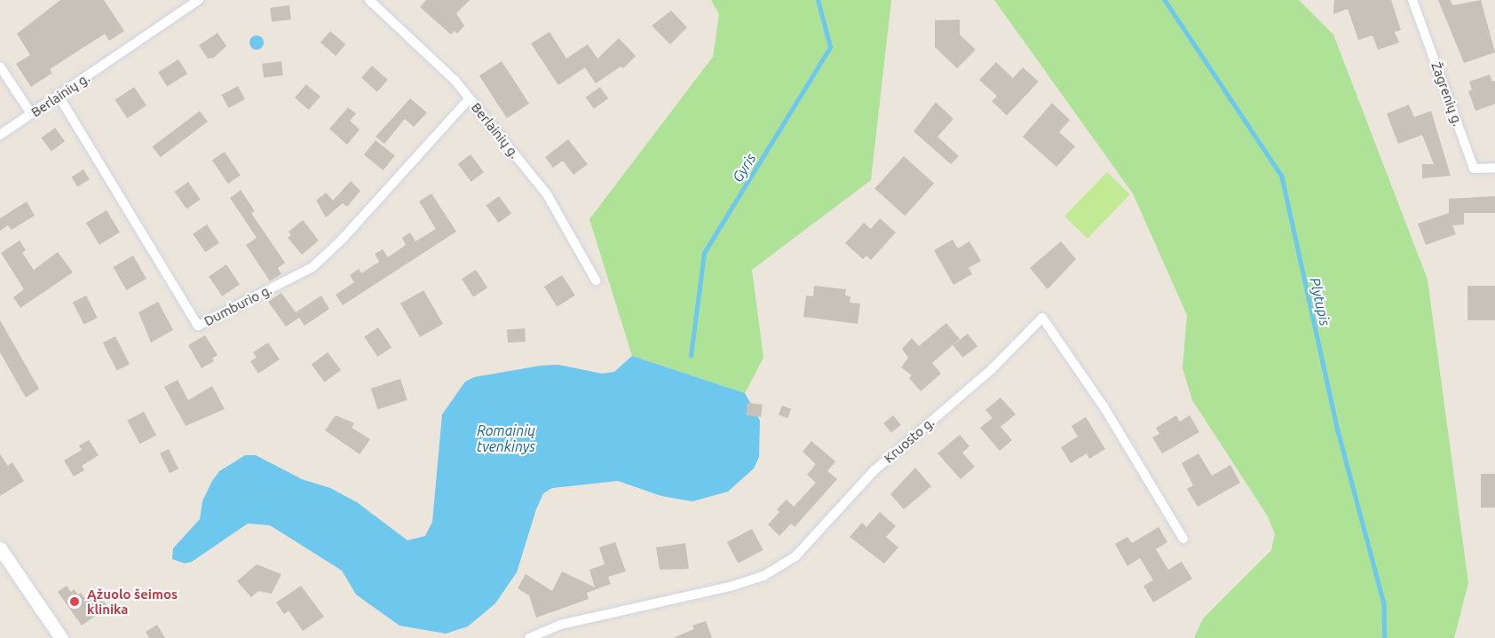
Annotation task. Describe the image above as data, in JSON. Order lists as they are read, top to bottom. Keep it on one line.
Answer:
{"streets":{"street":["Žagrenių g.","Berlainių g.","Dumburio g.","Kruosto g."]},"crossings":[["Berlainių g.","Dumburio g."]],"water":["Gyris","Plytupis","Romainių tvenkinys"],"places":["Ąžuolo šeimos klinika"]}
